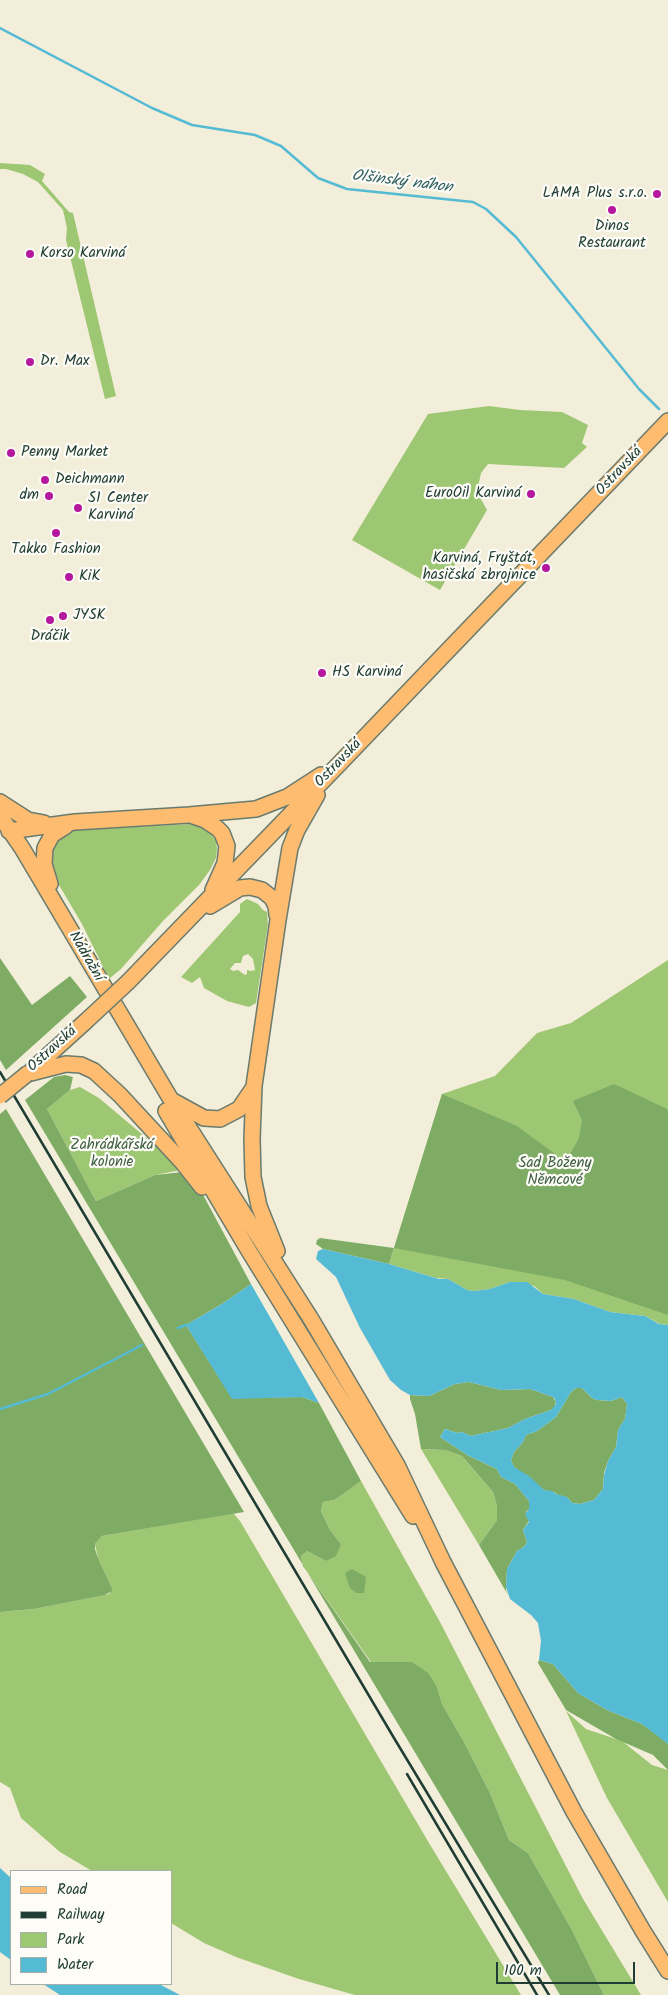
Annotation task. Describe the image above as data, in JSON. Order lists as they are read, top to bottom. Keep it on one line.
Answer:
{"streets":{"main road":["Ostravská","Nádražní"]},"water":["Olšinský náhon"],"parks":["Zahrádkářská kolonie","Sad Boženy Němcové"],"places":["LAMA Plus s.r.o.","Dinos Restaurant","Korso Karviná","Dr. Max","Penny Market","Deichmann","EuroOil Karviná","dm","S1 Center Karviná","Takko Fashion","Karviná, Fryštát, hasičská zbrojnice","KiK","JYSK","Dráčik","HS Karviná"],"legend":["Road","Railway","Park","Water"],"scale_bar":"100 m"}
